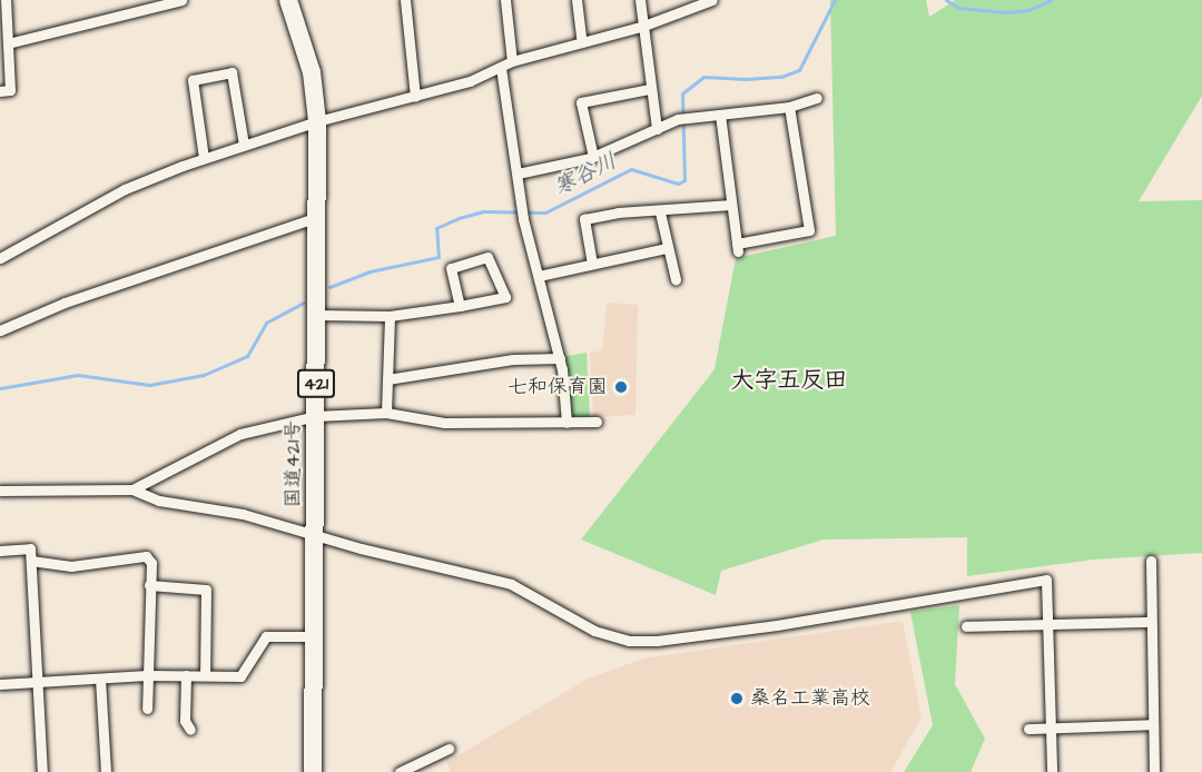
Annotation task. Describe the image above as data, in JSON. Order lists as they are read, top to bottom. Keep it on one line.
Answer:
{"streets":{"highway":["421","国道421号"]},"districts":["大字五反田"],"water":["寒谷川"],"places":["七和保育園","桑名工業高校"]}
